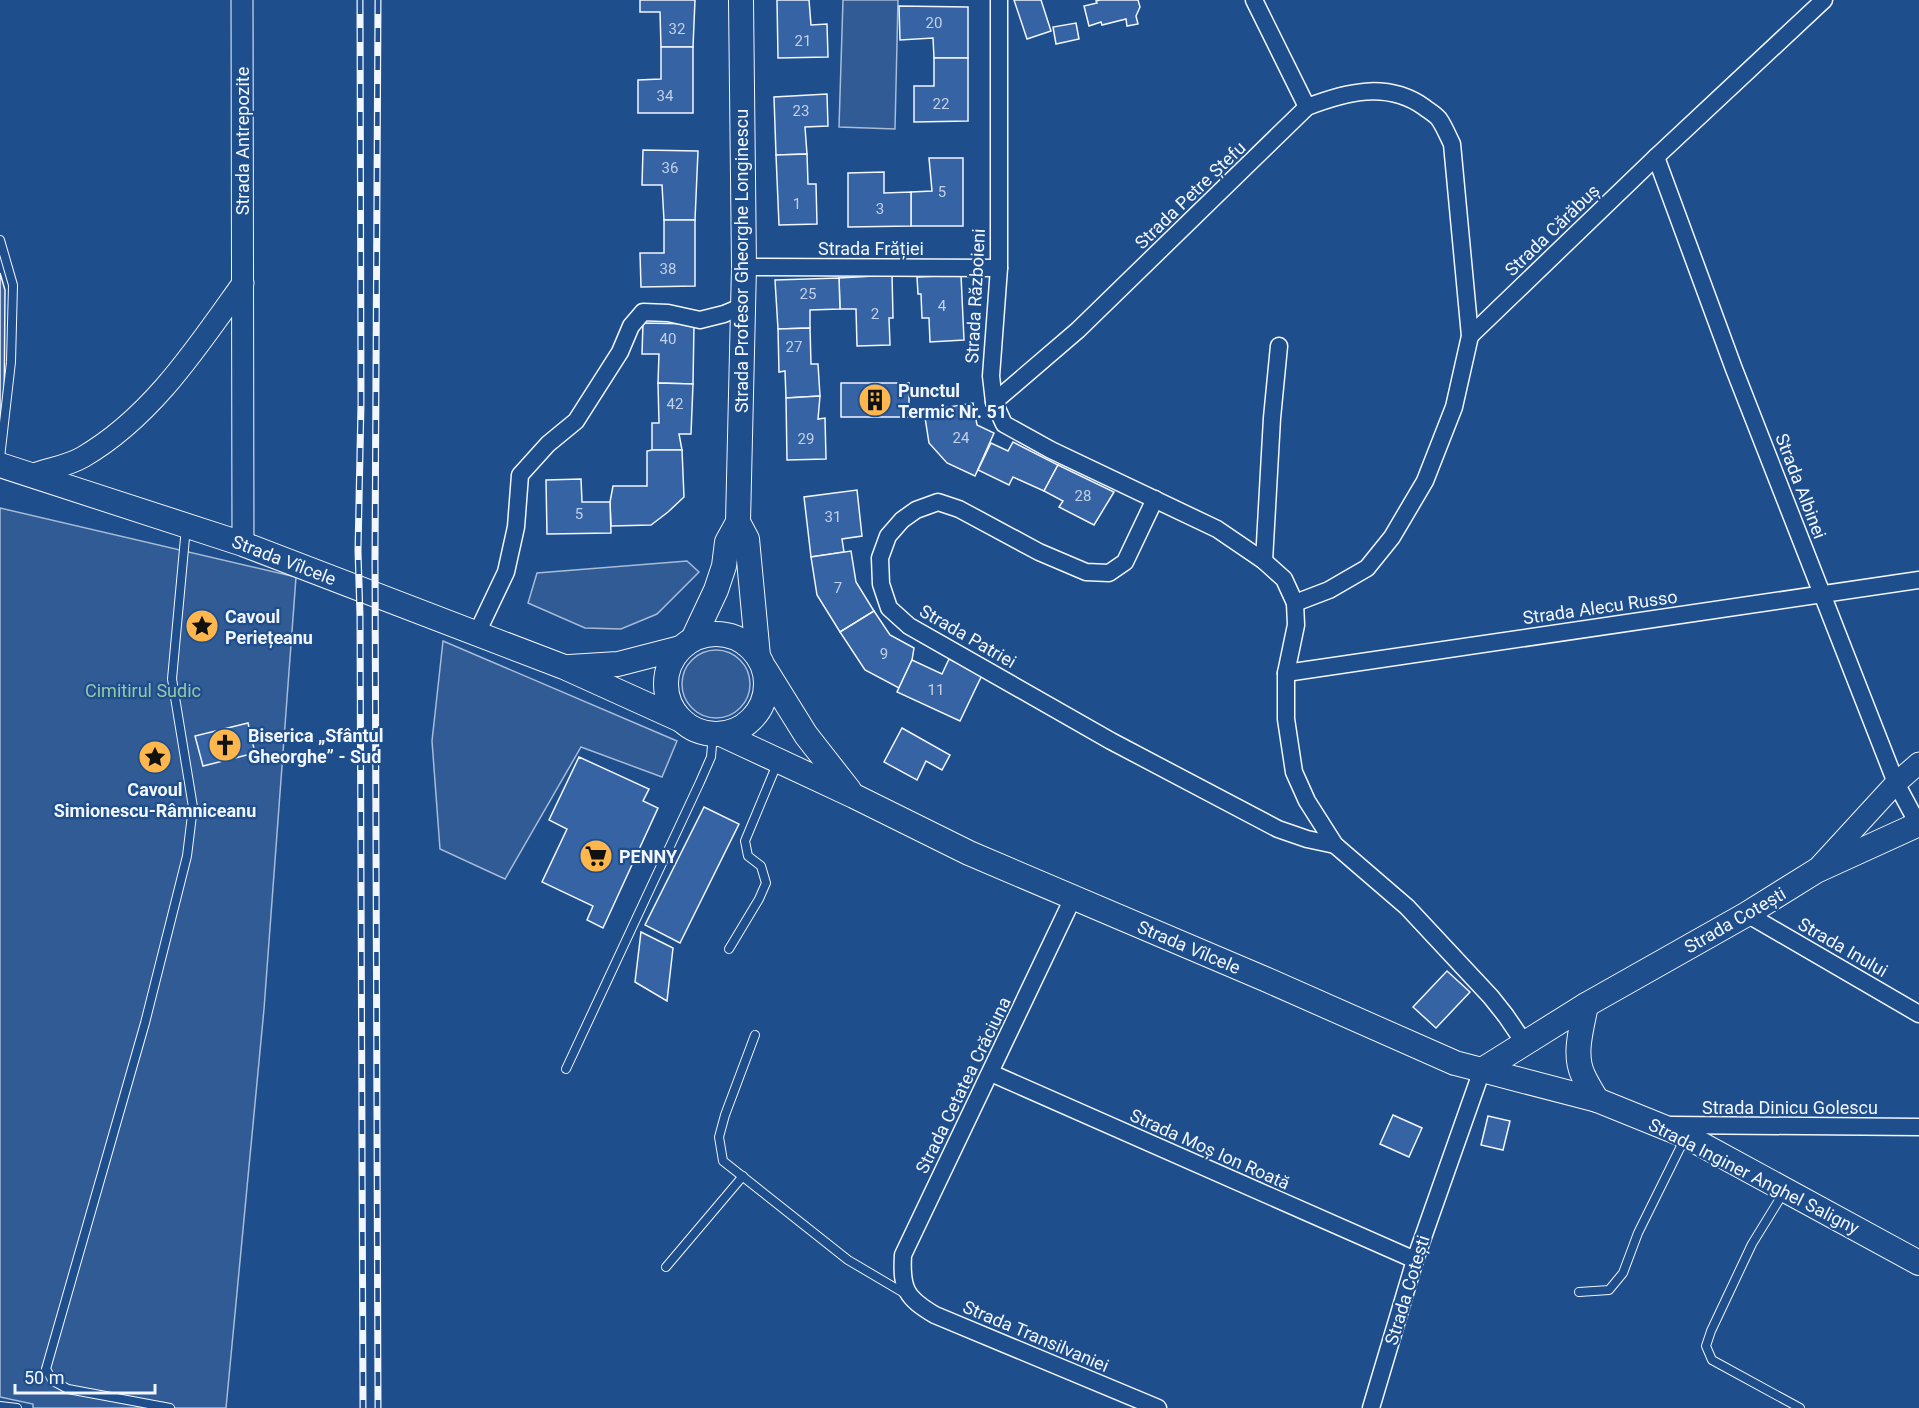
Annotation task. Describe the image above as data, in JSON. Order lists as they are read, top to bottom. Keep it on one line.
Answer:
{"streets":{"main road":["Strada Profesor Gheorghe Longinescu","Strada Vîlcele","Strada Cotești","Strada Inginer Anghel Saligny"],"street":["Strada Antrepozite","Strada Petre Ștefu","Strada Cărăbuș","Strada Frăției","Strada Războieni","Strada Albinei","Strada Alecu Russo","Strada Patriei","Strada Inului","Strada Cetatea Crăciuna","Strada Dinicu Golescu","Strada Moș Ion Roată","Strada Transilvaniei"]},"crossings":[["Strada Antrepozite","Strada Vîlcele"],["Strada Petre Ștefu","Strada Cărăbuș"],["Strada Petre Ștefu","Strada Războieni"],["Strada Cărăbuș","Strada Albinei"],["Strada Frăției","Strada Profesor Gheorghe Longinescu"],["Strada Frăției","Strada Războieni"],["Strada Profesor Gheorghe Longinescu","Strada Vîlcele"],["Strada Războieni","Strada Patriei"],["Strada Albinei","Strada Alecu Russo"],["Strada Albinei","Strada Cotești"],["Strada Vîlcele","Strada Cotești"],["Strada Vîlcele","Strada Cetatea Crăciuna"],["Strada Vîlcele","Strada Inginer Anghel Saligny"],["Strada Cotești","Strada Inului"],["Strada Cotești","Strada Moș Ion Roată"],["Strada Cotești","Strada Inginer Anghel Saligny"],["Strada Cetatea Crăciuna","Strada Moș Ion Roată"],["Strada Cetatea Crăciuna","Strada Transilvaniei"],["Strada Dinicu Golescu","Strada Inginer Anghel Saligny"]],"parks":["Cimitirul Sudic"],"places":{"building":["Punctul Termic Nr. 51"],"place":["Cavoul Periețeanu","Cavoul Simionescu-Râmniceanu"],"church":["Biserica „Sfântul Gheorghe” - Sud"],"supermarket":["PENNY"]},"house_numbers":["20","32","21","34","22","23","36","5","1","3","38","25","4","2","40","27","42","24","29","28","5","31","7","9","11"],"scale_bar":"50 m"}
